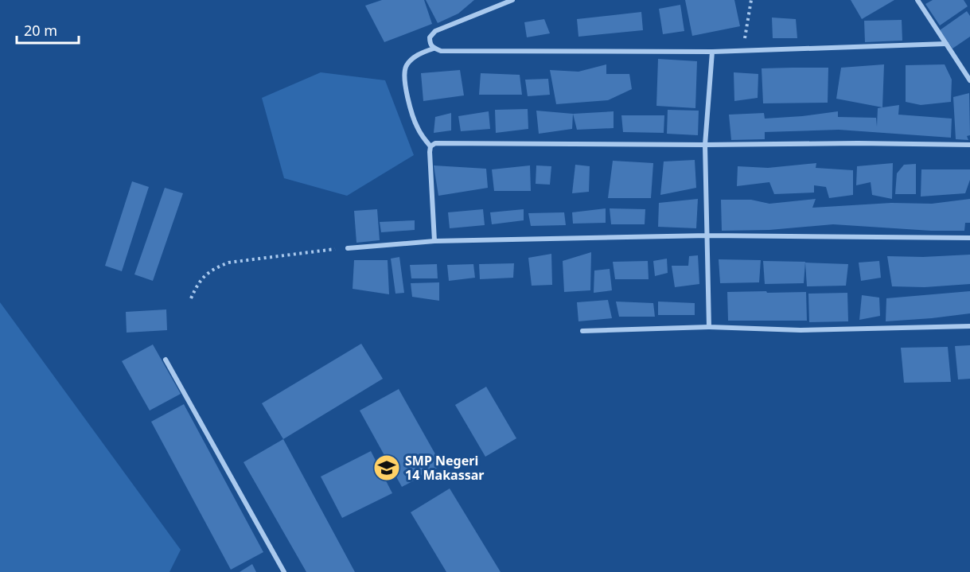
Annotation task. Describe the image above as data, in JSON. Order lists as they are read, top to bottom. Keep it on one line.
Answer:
{"places":{"school or university":["SMP Negeri 14 Makassar"]},"scale_bar":"20 m"}
